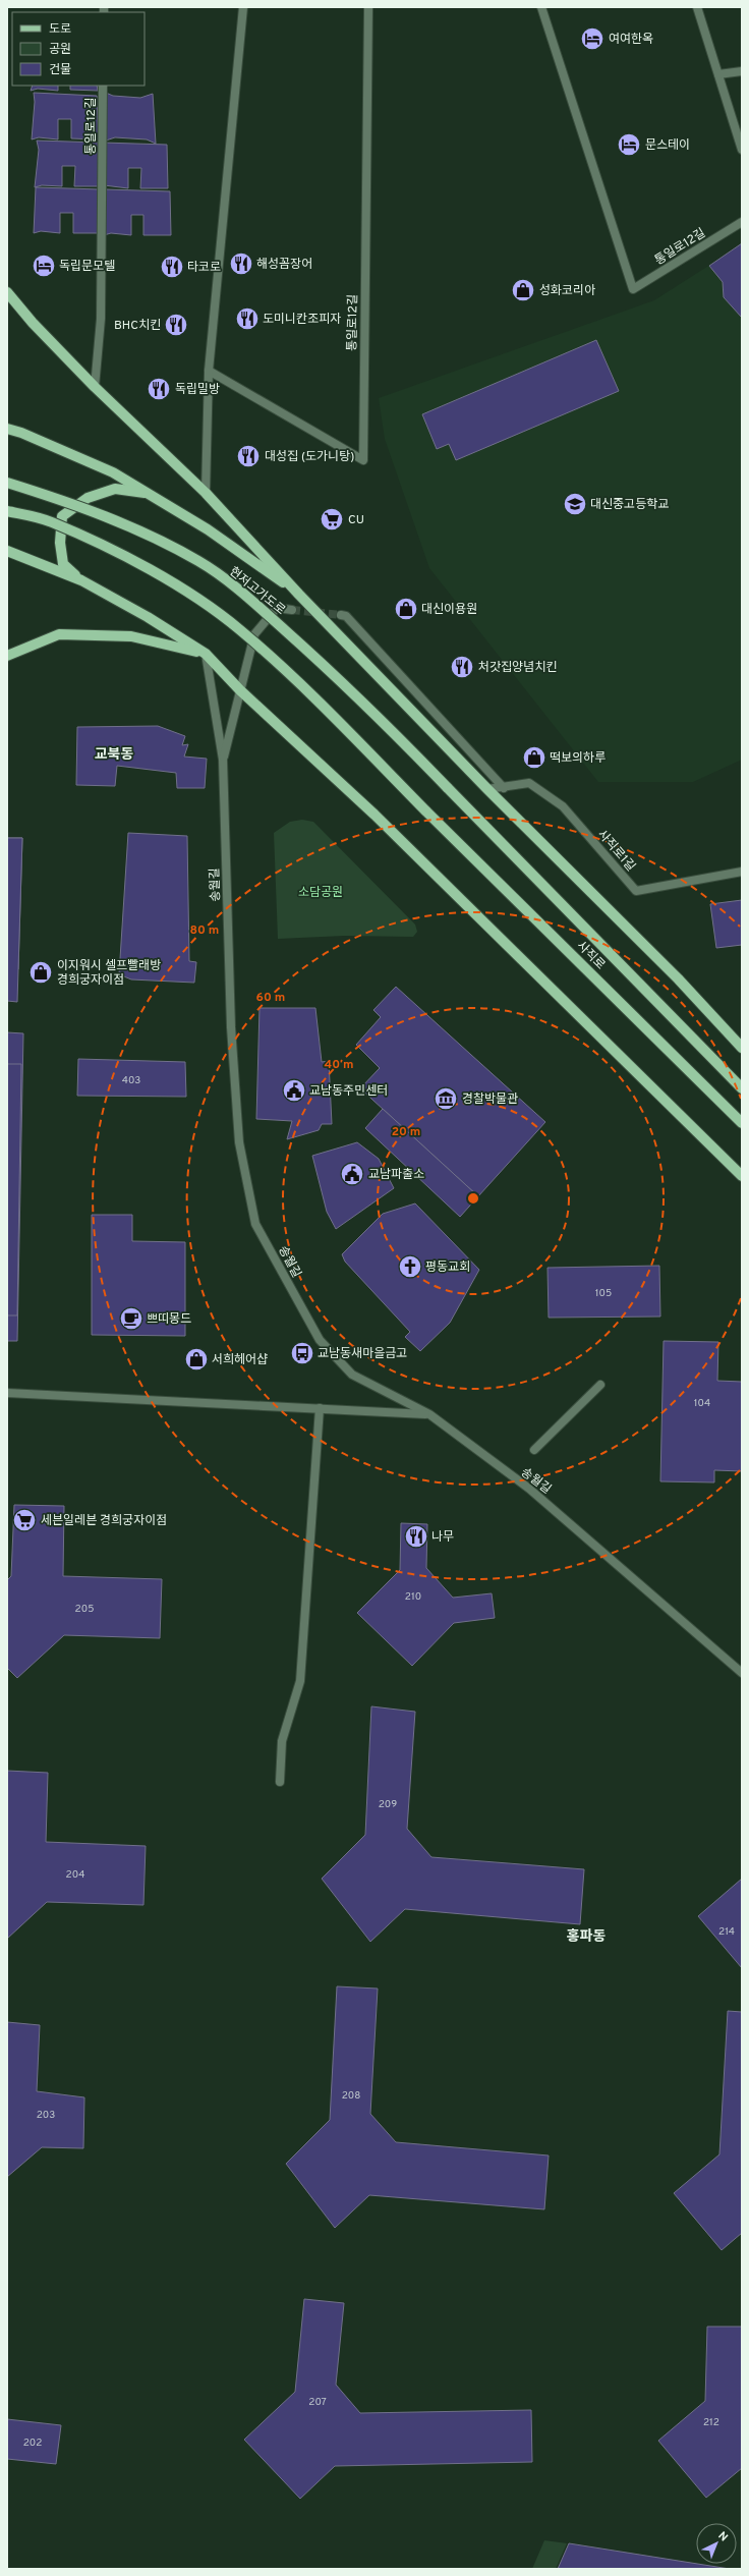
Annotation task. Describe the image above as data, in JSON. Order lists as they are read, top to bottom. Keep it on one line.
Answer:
{"streets":{"main road":["현저고가도로","사직로"],"street":["통일로12길","사직로1길","송월길"]},"crossings":[["현저고가도로","사직로"]],"districts":["교북동","홍파동"],"parks":["소담공원"],"places":{"hotel":["여여한옥","문스테이","독립문모텔"],"restaurant":["해성꼼장어","타코로","도미니칸조피자","BHC치킨","독립밀방","대성집 (도가니탕)","처갓집양념치킨","나무"],"shop":["성화코리아","대신이용원","떡보의하루","이지워시 셀프빨래방 경희궁자이점","서희헤어샵"],"school or university":["대신중고등학교"],"supermarket":["CU","세븐일레븐 경희궁자이점"],"public building":["교남동주민센터","교남파출소"],"museum":["경찰박물관"],"church":["평동교회"],"cafe":["쁘띠몽드"],"bus stop":["교남동새마을금고"]},"house_numbers":["403","105","104","210","205","209","204","214","208","203","207","212","202"],"legend":["도로","공원","건물"],"north":"top right","rings":["80 m","60 m","40 m","20 m"]}
